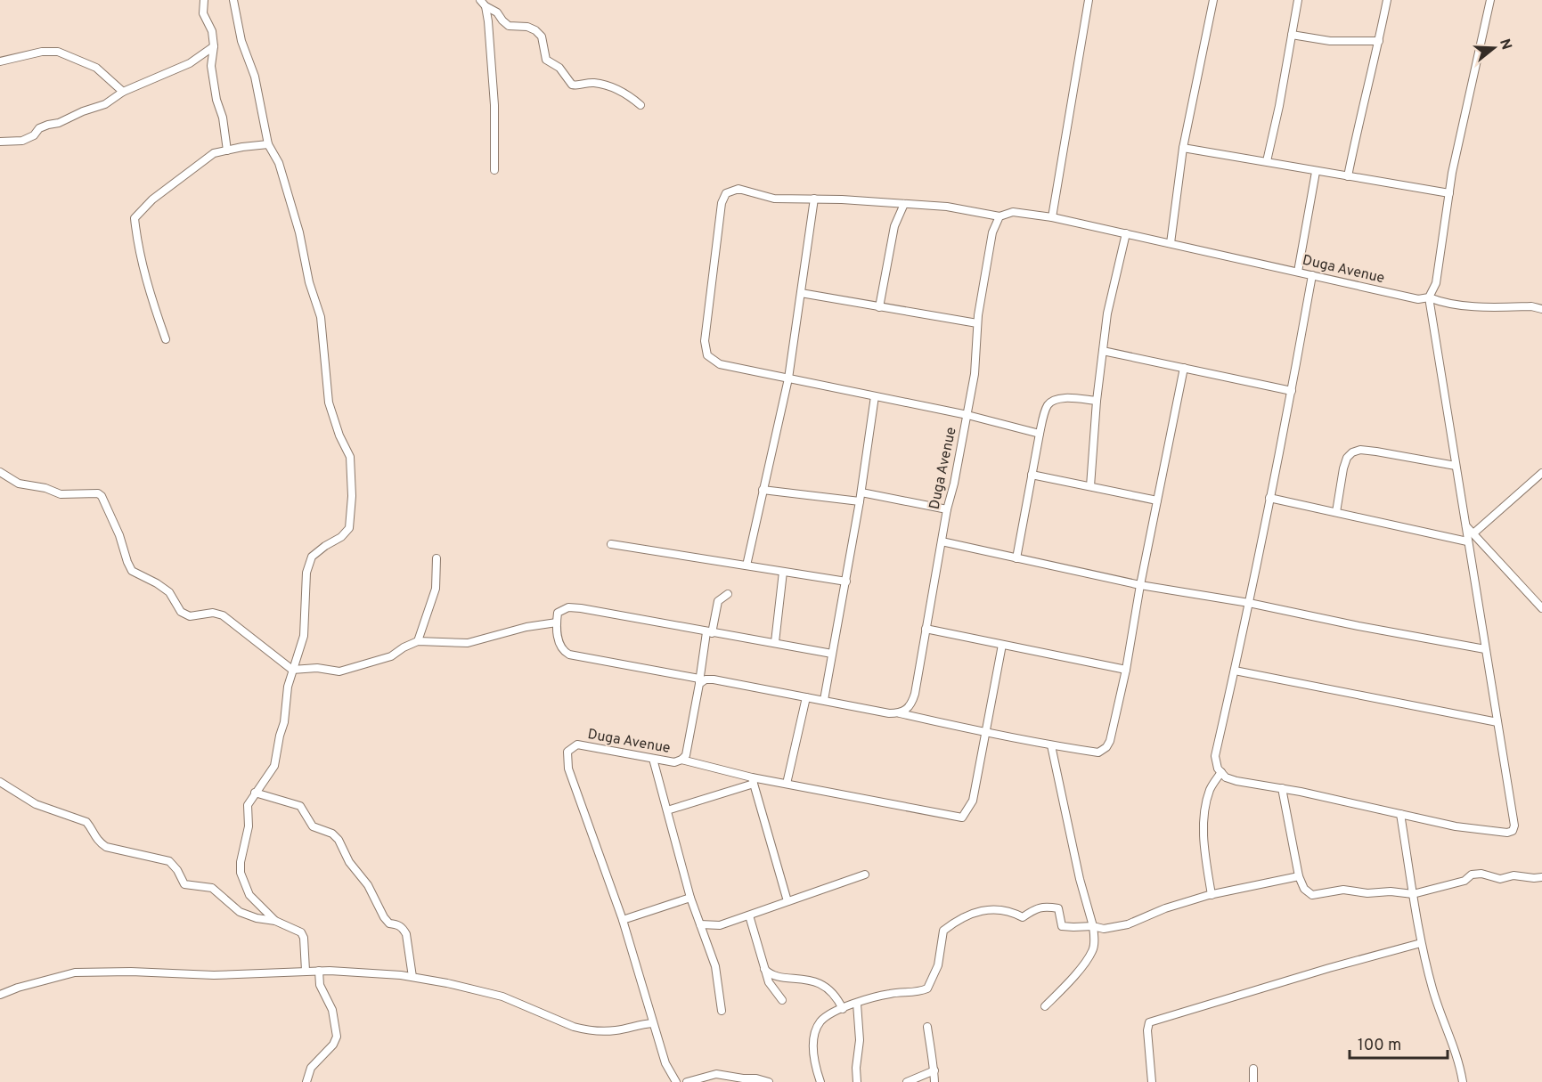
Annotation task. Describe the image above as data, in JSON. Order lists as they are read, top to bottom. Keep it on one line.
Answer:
{"streets":{"street":["Duga Avenue"]},"scale_bar":"100 m","north":"right"}
